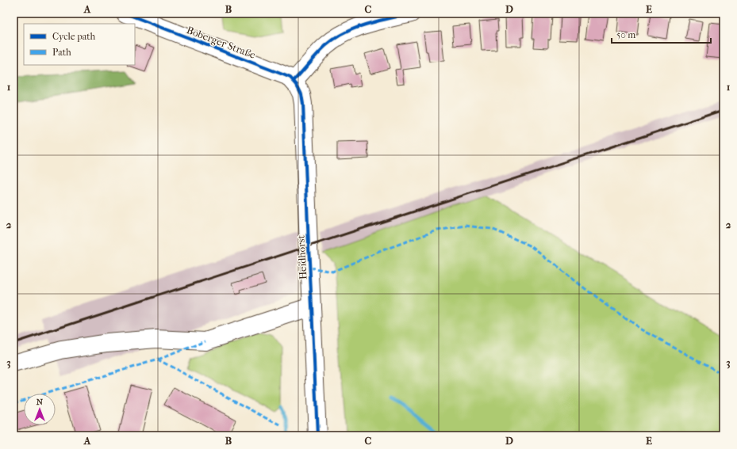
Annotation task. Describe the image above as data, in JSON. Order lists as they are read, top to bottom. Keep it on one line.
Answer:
{"streets":{"street":["Boberger Straße","Heidhorst"]},"crossings":[["Boberger Straße","Heidhorst"]],"legend":["Cycle path","Path"],"scale_bar":"50 m","north":"top","grid":{"columns":["A","B","C","D","E"],"rows":["1","2","3"]}}
